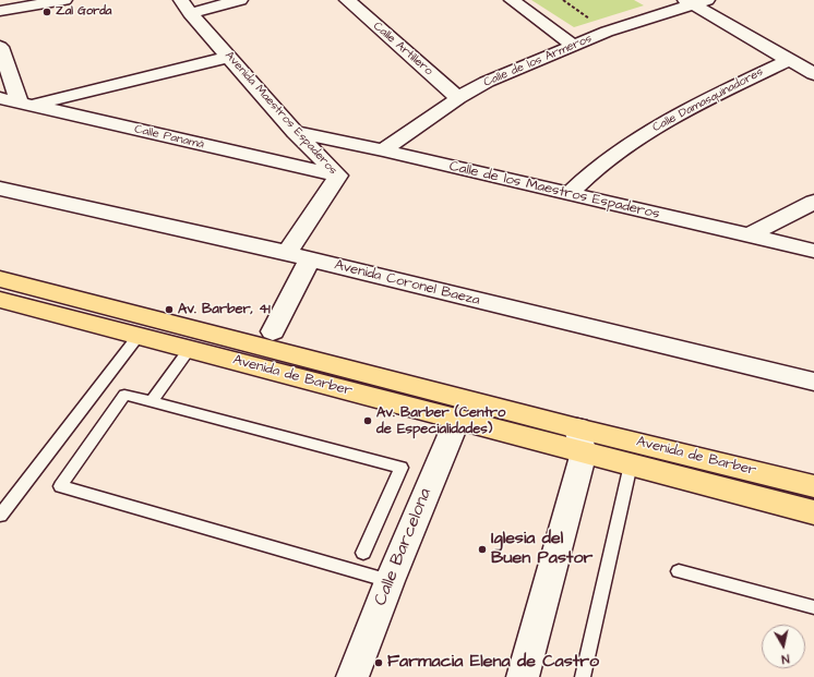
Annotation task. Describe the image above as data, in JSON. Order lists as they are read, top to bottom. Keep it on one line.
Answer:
{"streets":{"main road":["Avenida de Barber"],"street":["Calle Artillero","Calle de los Armeros","Calle Damasquinadores","Avenida Maestros Espaderos","Calle Panamá","Calle de los Maestros Espaderos","Avenida Coronel Baeza","Calle Barcelona"]},"crossings":[["Calle Artillero","Calle de los Armeros"],["Calle de los Armeros","Calle de los Maestros Espaderos"],["Calle Damasquinadores","Calle de los Maestros Espaderos"],["Avenida Maestros Espaderos","Calle Panamá"],["Avenida Maestros Espaderos","Calle de los Maestros Espaderos"],["Avenida Maestros Espaderos","Avenida Coronel Baeza"],["Avenida de Barber","Calle Barcelona"]],"places":["Zal Gorda","Av. Barber, 41","Av. Barber (Centro de Especialidades)","Iglesia del Buen Pastor","Farmacia Elena de Castro"],"north":"bottom"}
